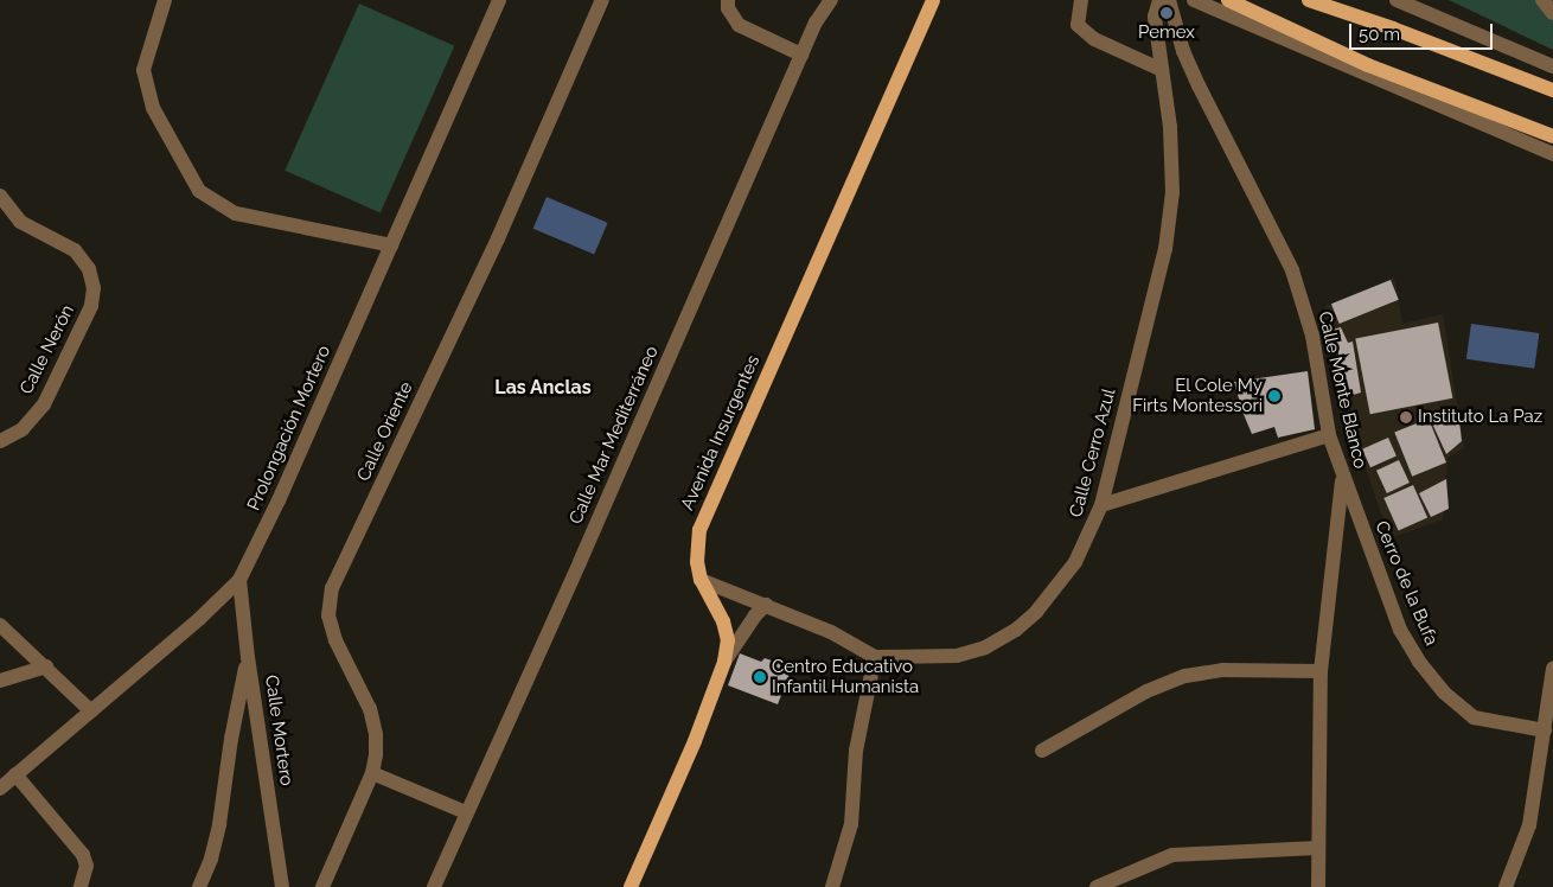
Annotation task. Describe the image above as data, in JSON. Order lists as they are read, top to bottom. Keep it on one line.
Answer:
{"streets":{"main road":["Avenida Insurgentes"],"street":["Calle Nerón","Calle Monte Blanco","Prolongación Mortero","Calle Oriente","Calle Mar Mediterráneo","Calle Cerro Azul","Cerro de la Bufa","Calle Mortero"]},"crossings":[["Calle Monte Blanco","Cerro de la Bufa"],["Prolongación Mortero","Calle Mortero"]],"districts":["Las Anclas"],"places":["Pemex","El Cole My Firts Montessori","Instituto La Paz","Centro Educativo Infantil Humanista"],"scale_bar":"50 m"}
